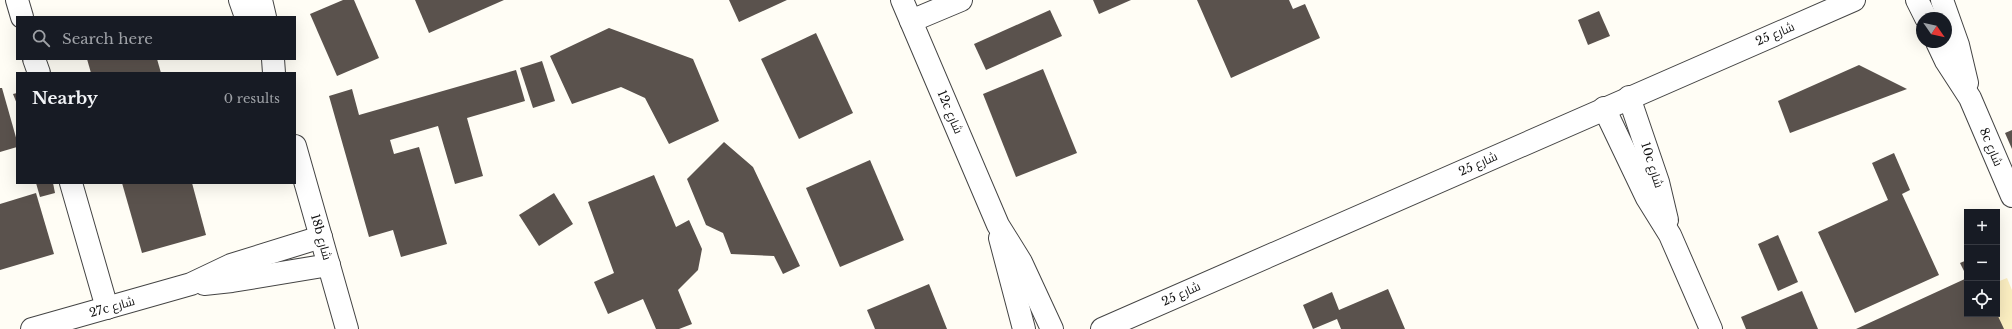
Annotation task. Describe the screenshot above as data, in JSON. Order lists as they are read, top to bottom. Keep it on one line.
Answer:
{"streets":{"street":["شارع 25","12c شارع","8c شارع","10c شارع","18b شارع","27c شارع"]},"crossings":[["شارع 25","10c شارع"],["18b شارع","27c شارع"]],"north":"bottom right","page":{"search":"Search here","heading":["Nearby","0 results"],"map_buttons":["+","−"]}}
